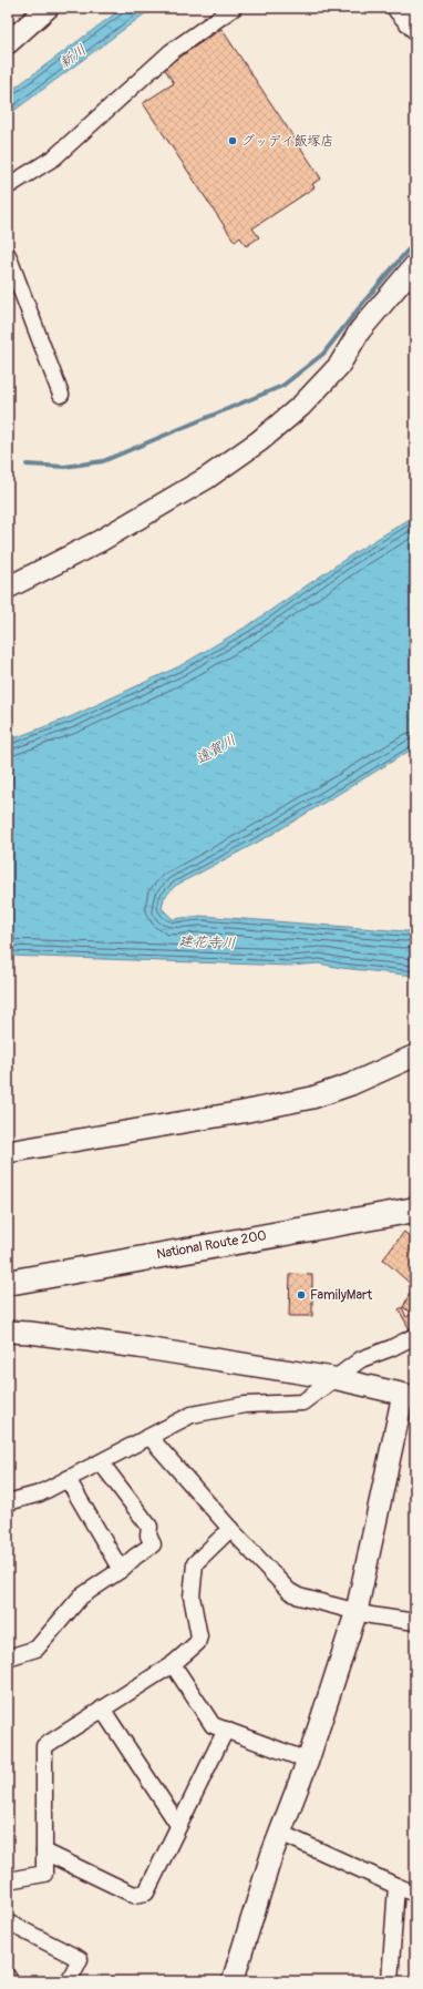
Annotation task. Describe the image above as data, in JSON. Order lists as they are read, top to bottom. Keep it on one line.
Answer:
{"streets":{"highway":["National Route 200"]},"water":["新川","遠賀川","建花寺川"],"places":["グッデイ飯塚店","FamilyMart"]}
